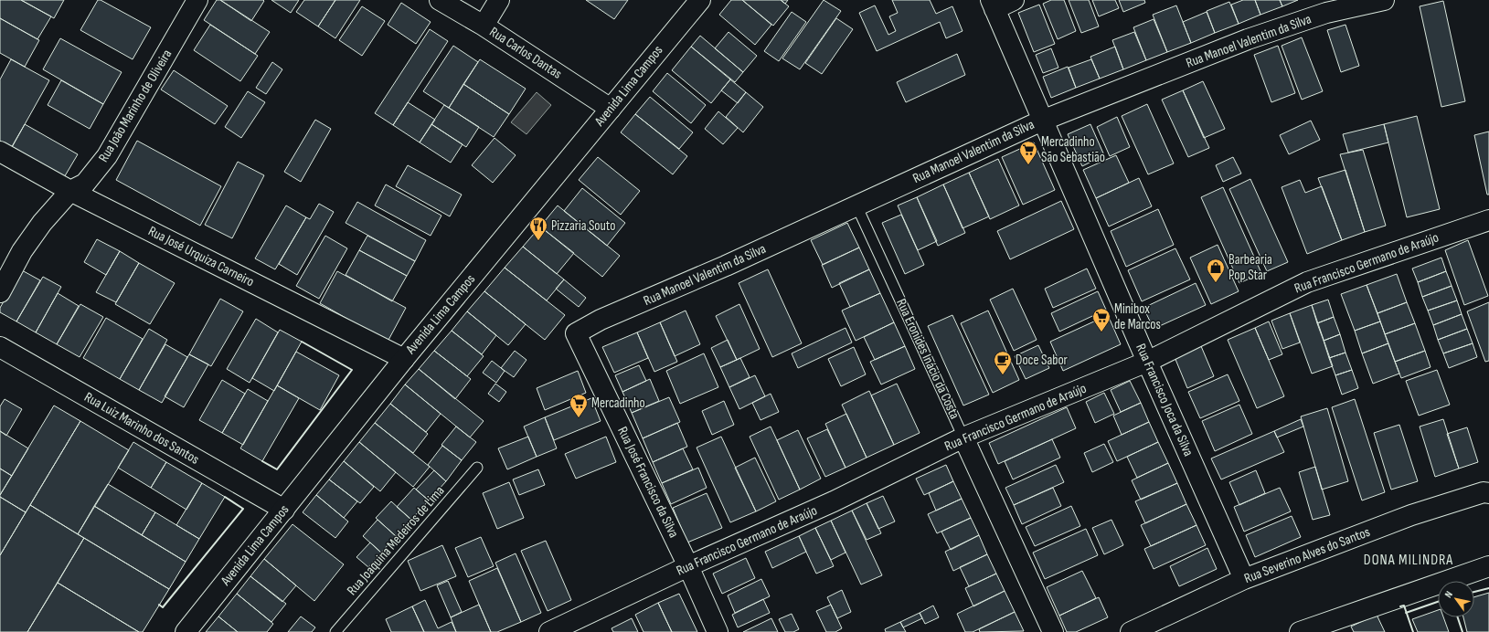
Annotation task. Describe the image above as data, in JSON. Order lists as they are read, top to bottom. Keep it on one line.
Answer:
{"streets":{"street":["Rua Manoel Valentim da Silva","Rua Carlos Dantas","Avenida Lima Campos","Rua João Marinho de Oliveira","Rua José Urquiza Carneiro","Rua Francisco Germano de Araújo","Rua Eronides Inácio da Costa","Rua Francisco Joca da Silva","Rua Luiz Marinho dos Santos","Rua José Francisco da Silva","Rua Severino Alves do Santos"],"lane":["Rua Joaquina Medeiros de Lima"]},"crossings":[["Rua Manoel Valentim da Silva","Rua Eronides Inácio da Costa"],["Rua Manoel Valentim da Silva","Rua Francisco Joca da Silva"],["Rua Manoel Valentim da Silva","Rua José Francisco da Silva"],["Rua Carlos Dantas","Avenida Lima Campos"],["Avenida Lima Campos","Rua José Urquiza Carneiro"],["Avenida Lima Campos","Rua Luiz Marinho dos Santos"],["Rua João Marinho de Oliveira","Rua José Urquiza Carneiro"],["Rua Francisco Germano de Araújo","Rua Eronides Inácio da Costa"],["Rua Francisco Germano de Araújo","Rua Francisco Joca da Silva"],["Rua Francisco Germano de Araújo","Rua José Francisco da Silva"],["Rua Francisco Joca da Silva","Rua Severino Alves do Santos"]],"districts":["DONA MILINDRA"],"places":{"supermarket":["Mercadinho São Sebastião","Minibox de Marcos","Mercadinho"],"restaurant":["Pizzaria Souto"],"shop":["Barbearia Pop Star"],"cafe":["Doce Sabor"]},"north":"top left"}
